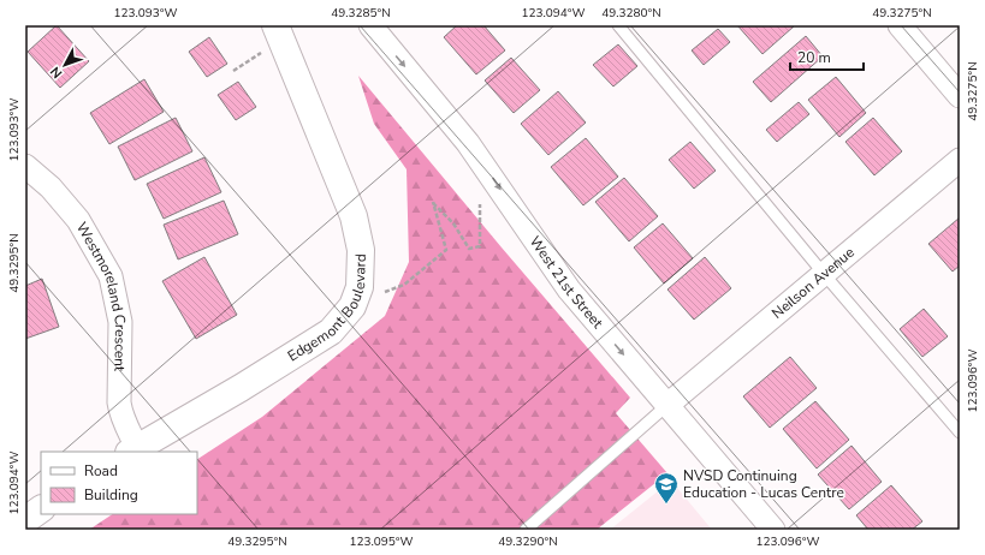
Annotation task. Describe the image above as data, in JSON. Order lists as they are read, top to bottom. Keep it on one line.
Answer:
{"streets":{"street":["West 21st Street","Neilson Avenue","Westmoreland Crescent","Edgemont Boulevard"]},"crossings":[["West 21st Street","Neilson Avenue"],["Westmoreland Crescent","Edgemont Boulevard"]],"one_way":["West 21st Street"],"places":{"school or university":["NVSD Continuing Education - Lucas Centre"]},"legend":["Road","Building"],"scale_bar":"20 m","north":"bottom left","coordinates":["123.093°W","49.3285°N","123.094°W","49.3280°N","49.3275°N","49.3295°N","123.096°W","123.095°W","49.3290°N"]}
